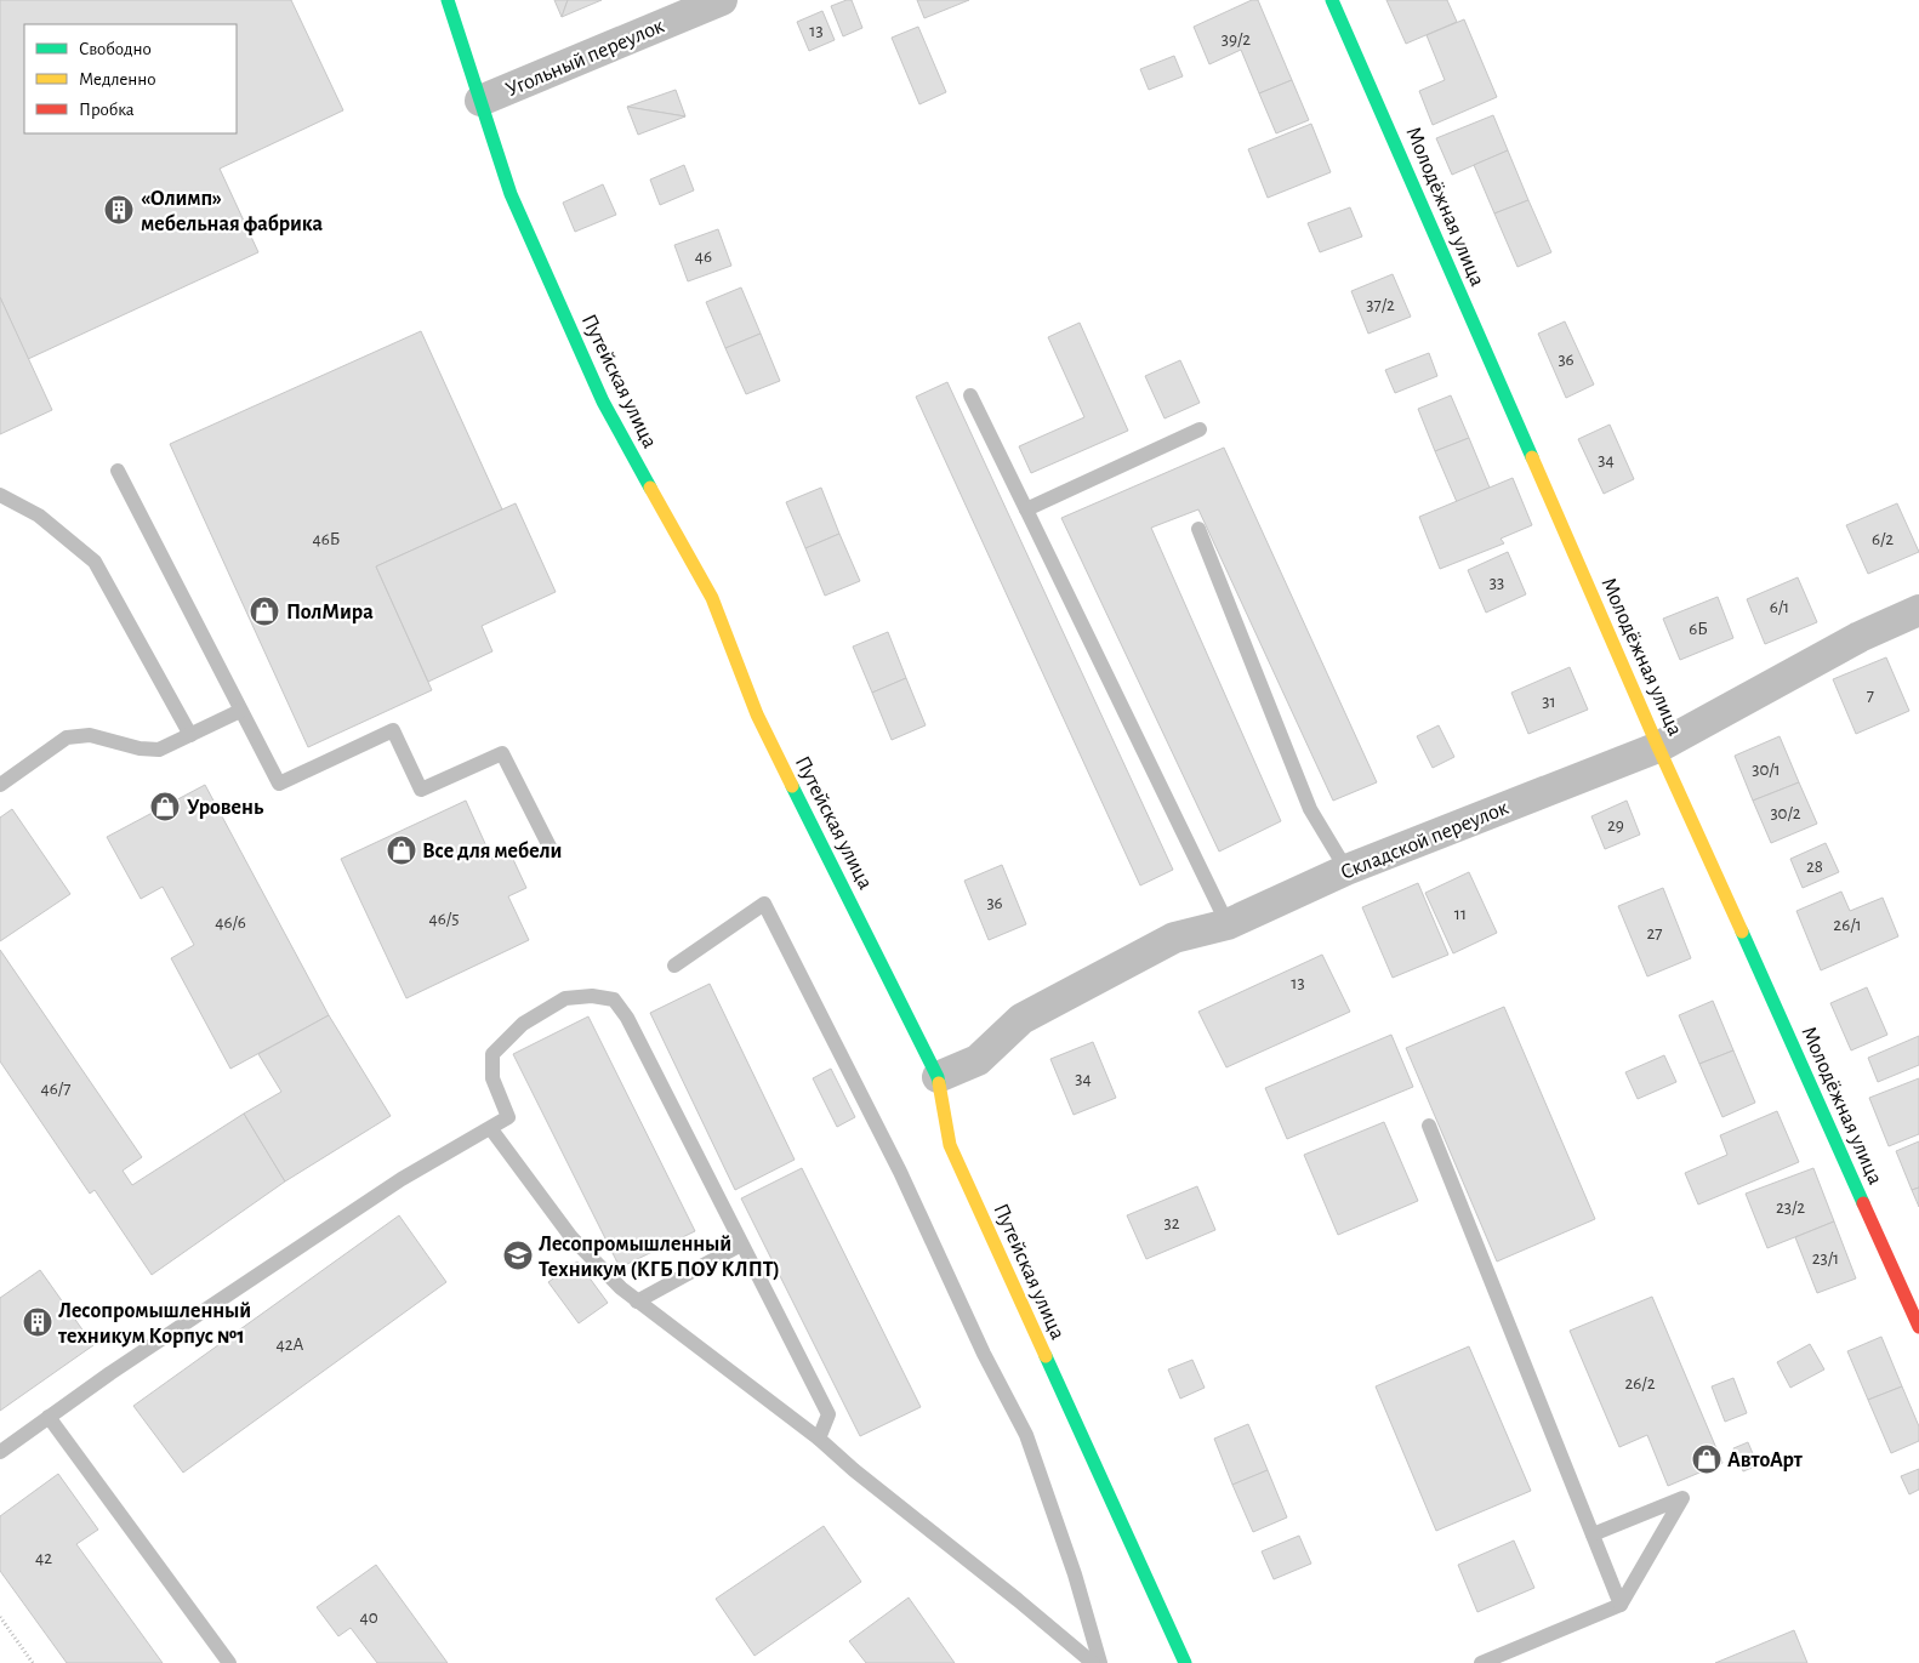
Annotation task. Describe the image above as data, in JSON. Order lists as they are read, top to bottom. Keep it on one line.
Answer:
{"streets":{"street":["Угольный переулок","Молодёжная улица","Путейская улица","Складской переулок"]},"crossings":[["Угольный переулок","Путейская улица"],["Молодёжная улица","Складской переулок"],["Путейская улица","Складской переулок"]],"places":{"building":["«Олимп» мебельная фабрика","Лесопромышленный техникум Корпус №1"],"shop":["ПолМира","Уровень","Все для мебели","АвтоАрт"],"school or university":["Лесопромышленный Техникум (КГБ ПОУ КЛПТ)"]},"house_numbers":["13","39/2","46","37/2","36","34","46Б","6/2","33","6/1","6Б","7","31","30/1","30/2","29","28","36","11","46/5","46/6","26/1","27","13","34","46/7","23/2","32","23/1","42А","26/2","42","40"],"legend":["Свободно","Медленно","Пробка"]}
